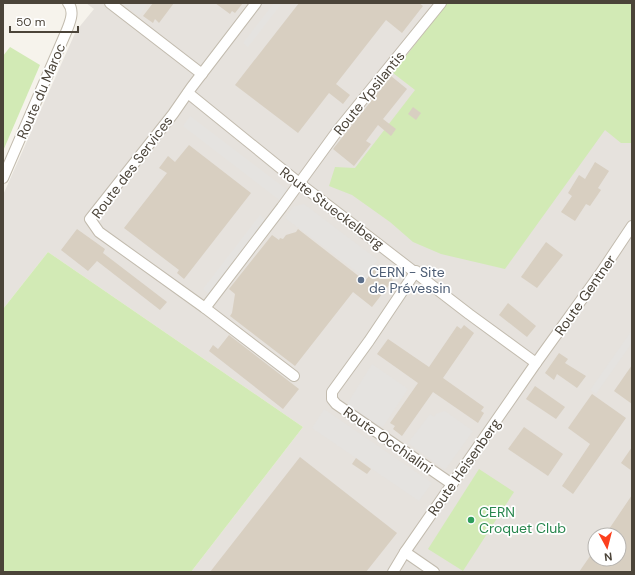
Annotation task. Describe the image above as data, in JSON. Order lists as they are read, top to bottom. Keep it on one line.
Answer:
{"streets":{"street":["Route du Maroc","Route Ypsilantis","Route des Services","Route Stueckelberg","Route Gentner","Route Occhialini","Route Heisenberg"]},"crossings":[["Route Ypsilantis","Route Stueckelberg"],["Route des Services","Route Stueckelberg"],["Route Stueckelberg","Route Gentner"],["Route Stueckelberg","Route Occhialini"],["Route Stueckelberg","Route Heisenberg"],["Route Gentner","Route Heisenberg"],["Route Occhialini","Route Heisenberg"]],"places":["CERN - Site de Prévessin","CERN Croquet Club"],"scale_bar":"50 m","north":"bottom"}
